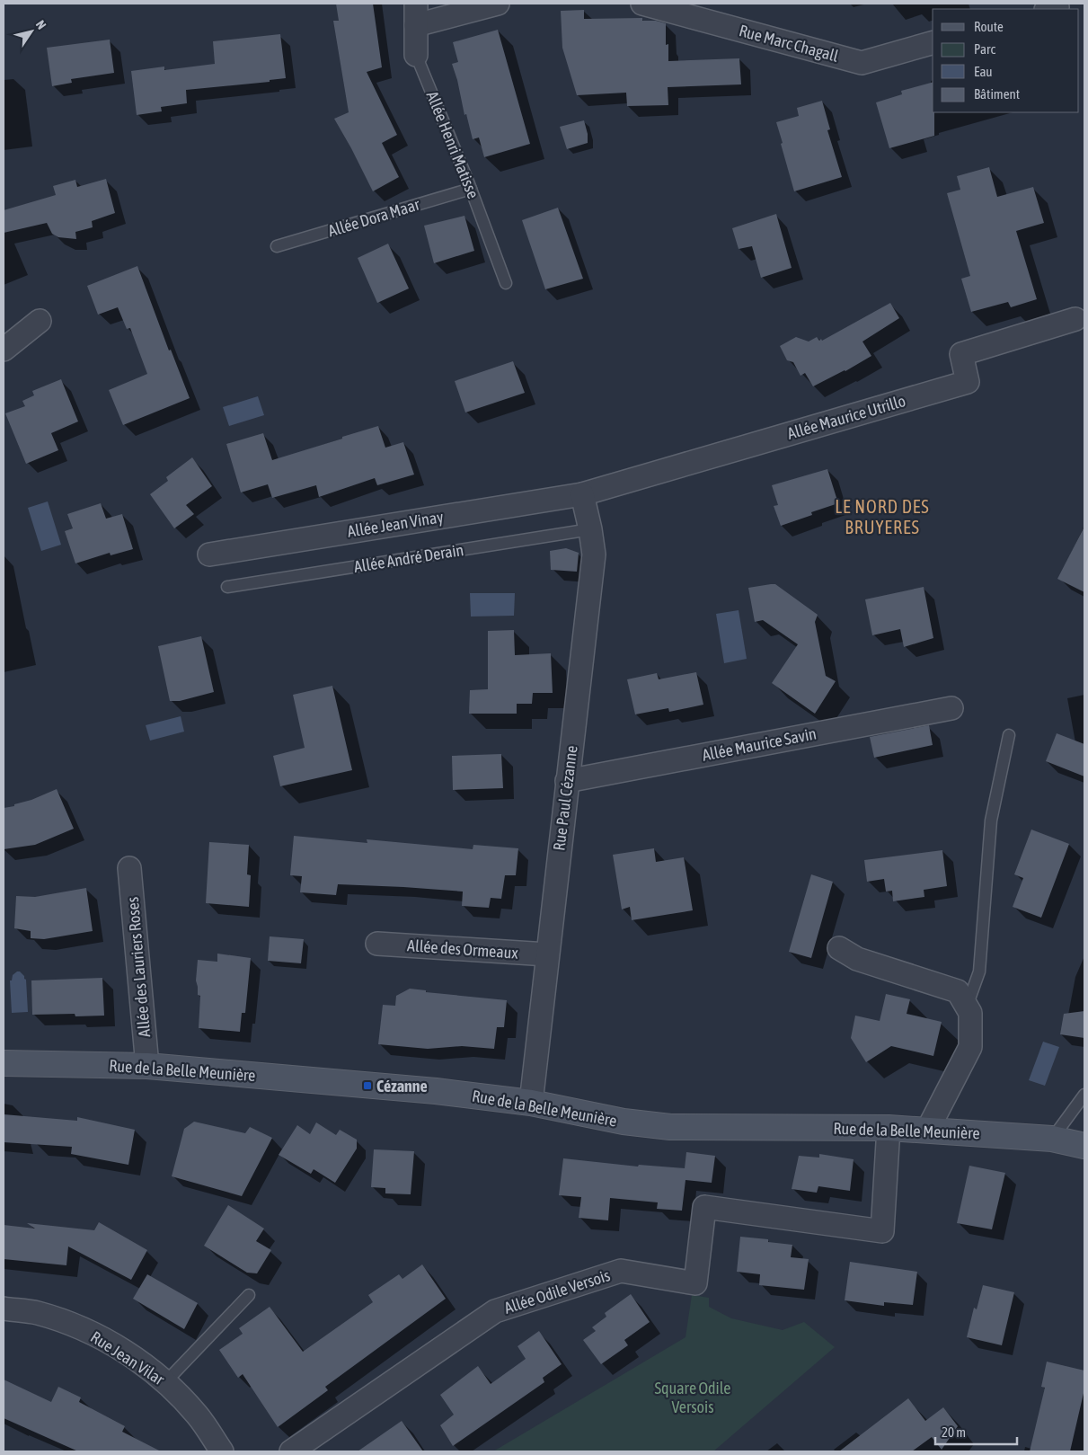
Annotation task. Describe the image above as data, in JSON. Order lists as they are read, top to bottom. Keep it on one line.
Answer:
{"streets":{"street":["Rue Marc Chagall","Allée Henri Matisse","Allée Maurice Utrillo","Allée Jean Vinay","Allée Maurice Savin","Rue Paul Cézanne","Allée des Ormeaux","Allée des Lauriers Roses","Rue de la Belle Meunière","Allée Odile Versois","Rue Jean Vilar"],"lane":["Allée Dora Maar","Allée André Derain"]},"crossings":[["Allée Henri Matisse","Allée Dora Maar"],["Allée Maurice Utrillo","Allée Jean Vinay"],["Allée Maurice Utrillo","Rue Paul Cézanne"],["Allée Jean Vinay","Rue Paul Cézanne"],["Allée André Derain","Rue Paul Cézanne"],["Allée Maurice Savin","Rue Paul Cézanne"],["Rue Paul Cézanne","Allée des Ormeaux"],["Rue Paul Cézanne","Rue de la Belle Meunière"],["Allée des Lauriers Roses","Rue de la Belle Meunière"],["Rue de la Belle Meunière","Allée Odile Versois"]],"districts":["LE NORD DES BRUYERES"],"parks":["Square Odile Versois"],"places":{"transit":["Cézanne"]},"legend":["Route","Parc","Eau","Bâtiment"],"scale_bar":"20 m","north":"top right"}
